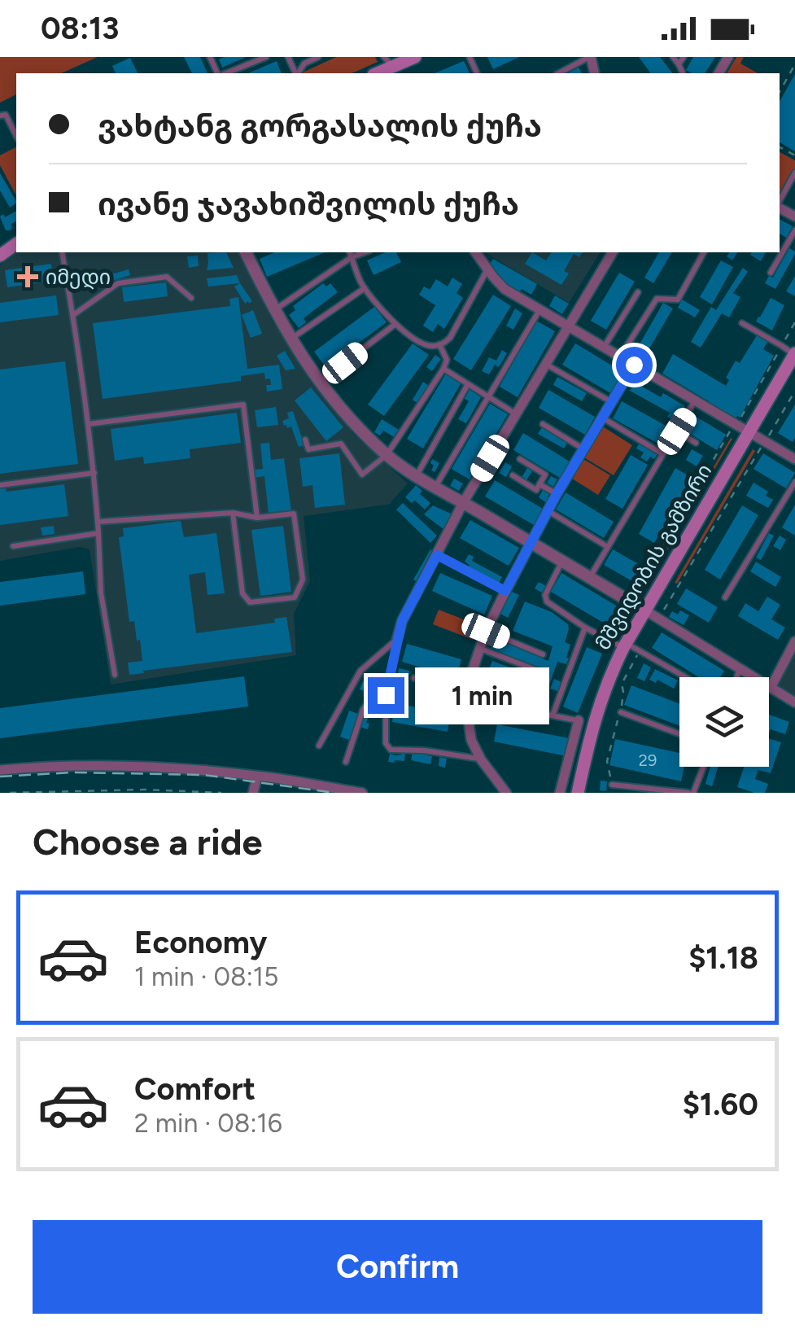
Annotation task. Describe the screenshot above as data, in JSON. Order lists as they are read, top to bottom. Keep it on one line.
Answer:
{"streets":{"main road":["მშვიდობის გამზირი"]},"places":{"health":["იმედი"]},"house_numbers":["29"],"page":{"status":"08:13","banner":["ვახტანგ გორგასალის ქუჩა","ივანე ჯავახიშვილის ქუჩა"],"bubble":"1 min","heading":"Choose a ride","list":[{"name":"Economy","note":"1 min · 08:15","value":"$1.18"},{"name":"Comfort","note":"2 min · 08:16","value":"$1.60"}],"buttons":"Confirm"}}
